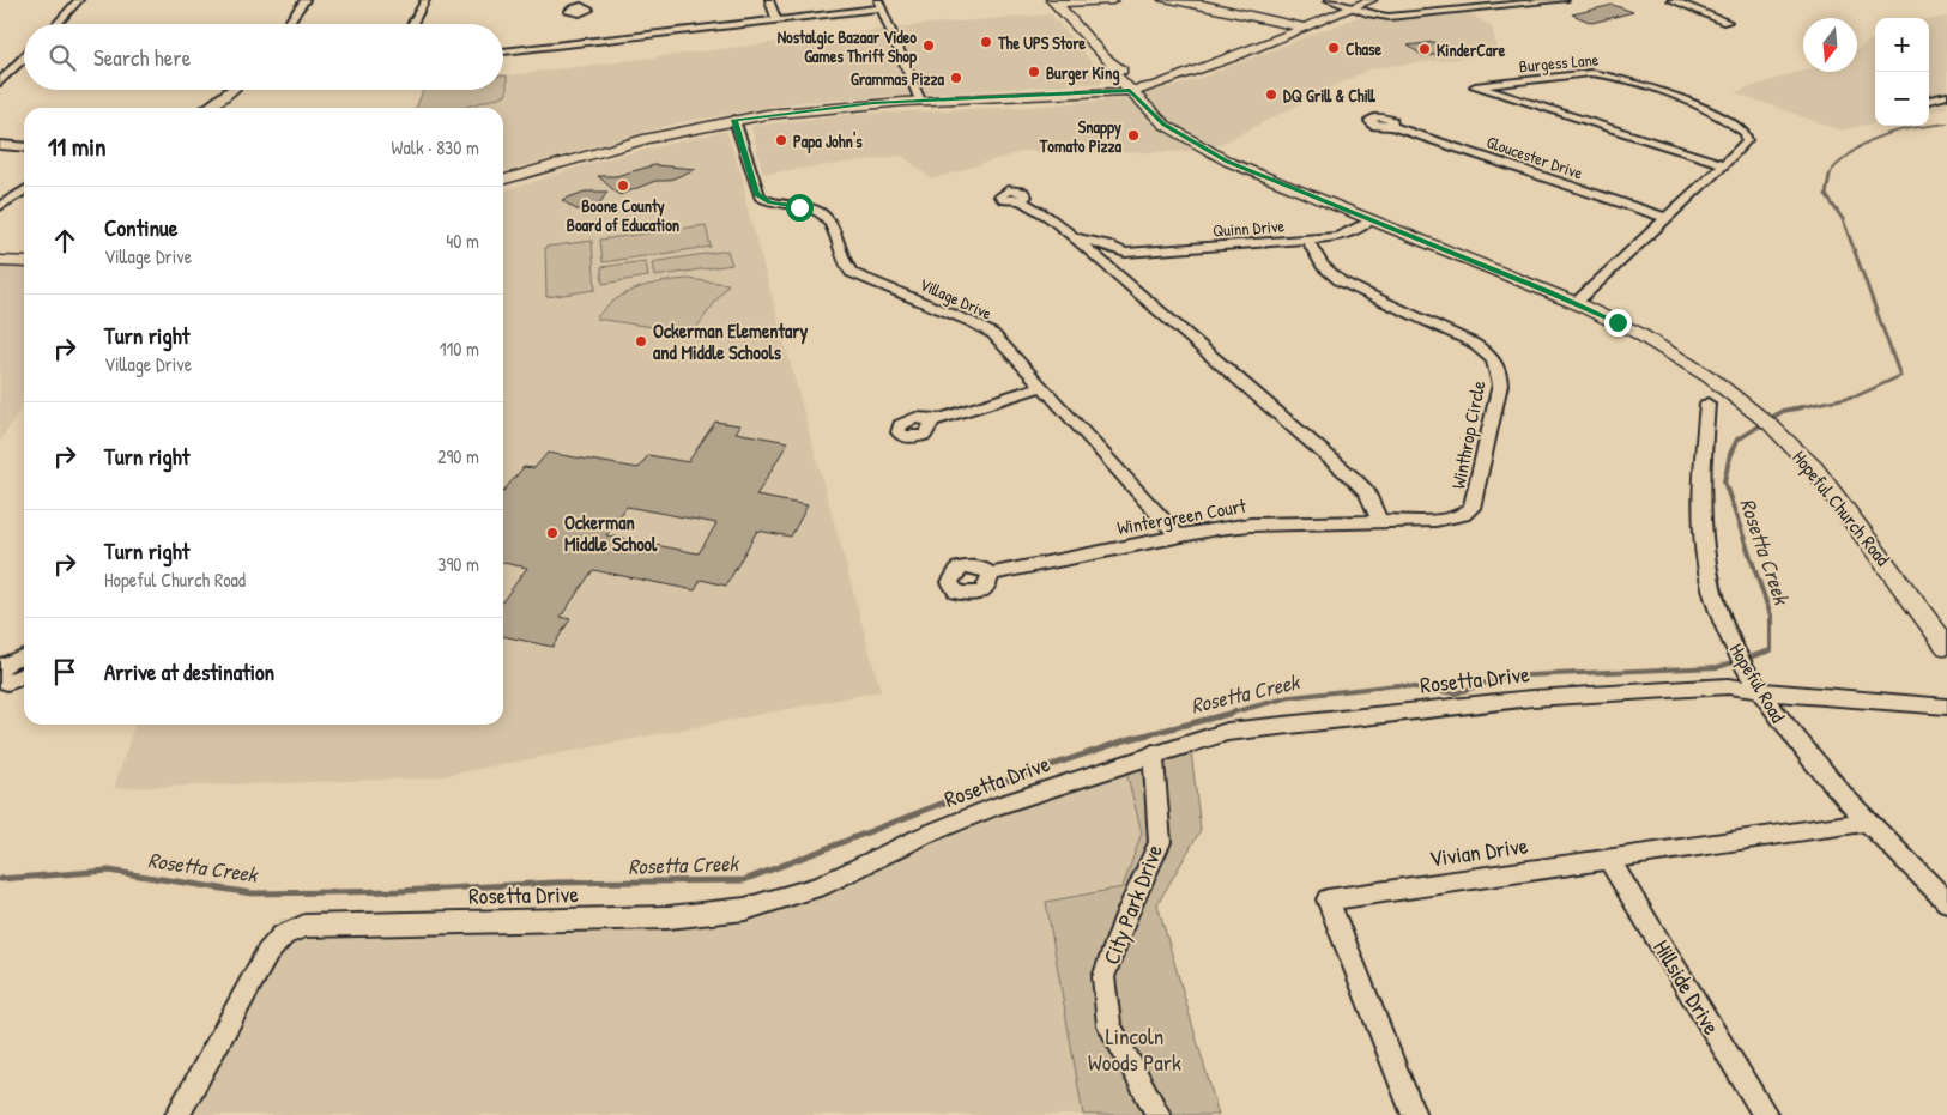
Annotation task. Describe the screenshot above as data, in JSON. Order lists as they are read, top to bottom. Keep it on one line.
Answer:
{"streets":{"main road":["Hopeful Church Road"],"street":["Burgess Lane","Gloucester Drive","Quinn Drive","Village Drive","Winthrop Circle","Wintergreen Court","Rosetta Drive","Hopeful Road","Vivian Drive","City Park Drive","Hillside Drive"]},"crossings":[["Burgess Lane","Gloucester Drive"],["Burgess Lane","Hopeful Church Road"],["Quinn Drive","Winthrop Circle"],["Quinn Drive","Hopeful Church Road"],["Village Drive","Wintergreen Court"],["Winthrop Circle","Wintergreen Court"],["Rosetta Drive","Hopeful Road"],["Rosetta Drive","City Park Drive"],["Hopeful Road","Vivian Drive"],["Vivian Drive","Hillside Drive"]],"water":["Rosetta Creek"],"parks":["Lincoln Woods Park"],"places":["The UPS Store","Nostalgic Bazaar Video Games Thrift Shop","Chase","KinderCare","Burger King","Grammas Pizza","DQ Grill & Chill","Snappy Tomato Pizza","Papa John's","Boone County Board of Education","Ockerman Elementary and Middle Schools","Ockerman Middle School"],"north":"bottom","page":{"map_buttons":["+","−"],"search":"Search here","heading":["11 min","Walk · 830 m"],"list":[["Continue","Village Drive","40 m"],["Turn right","Village Drive","110 m"],["Turn right","290 m"],["Turn right","Hopeful Church Road","390 m"],"Arrive at destination"]}}
